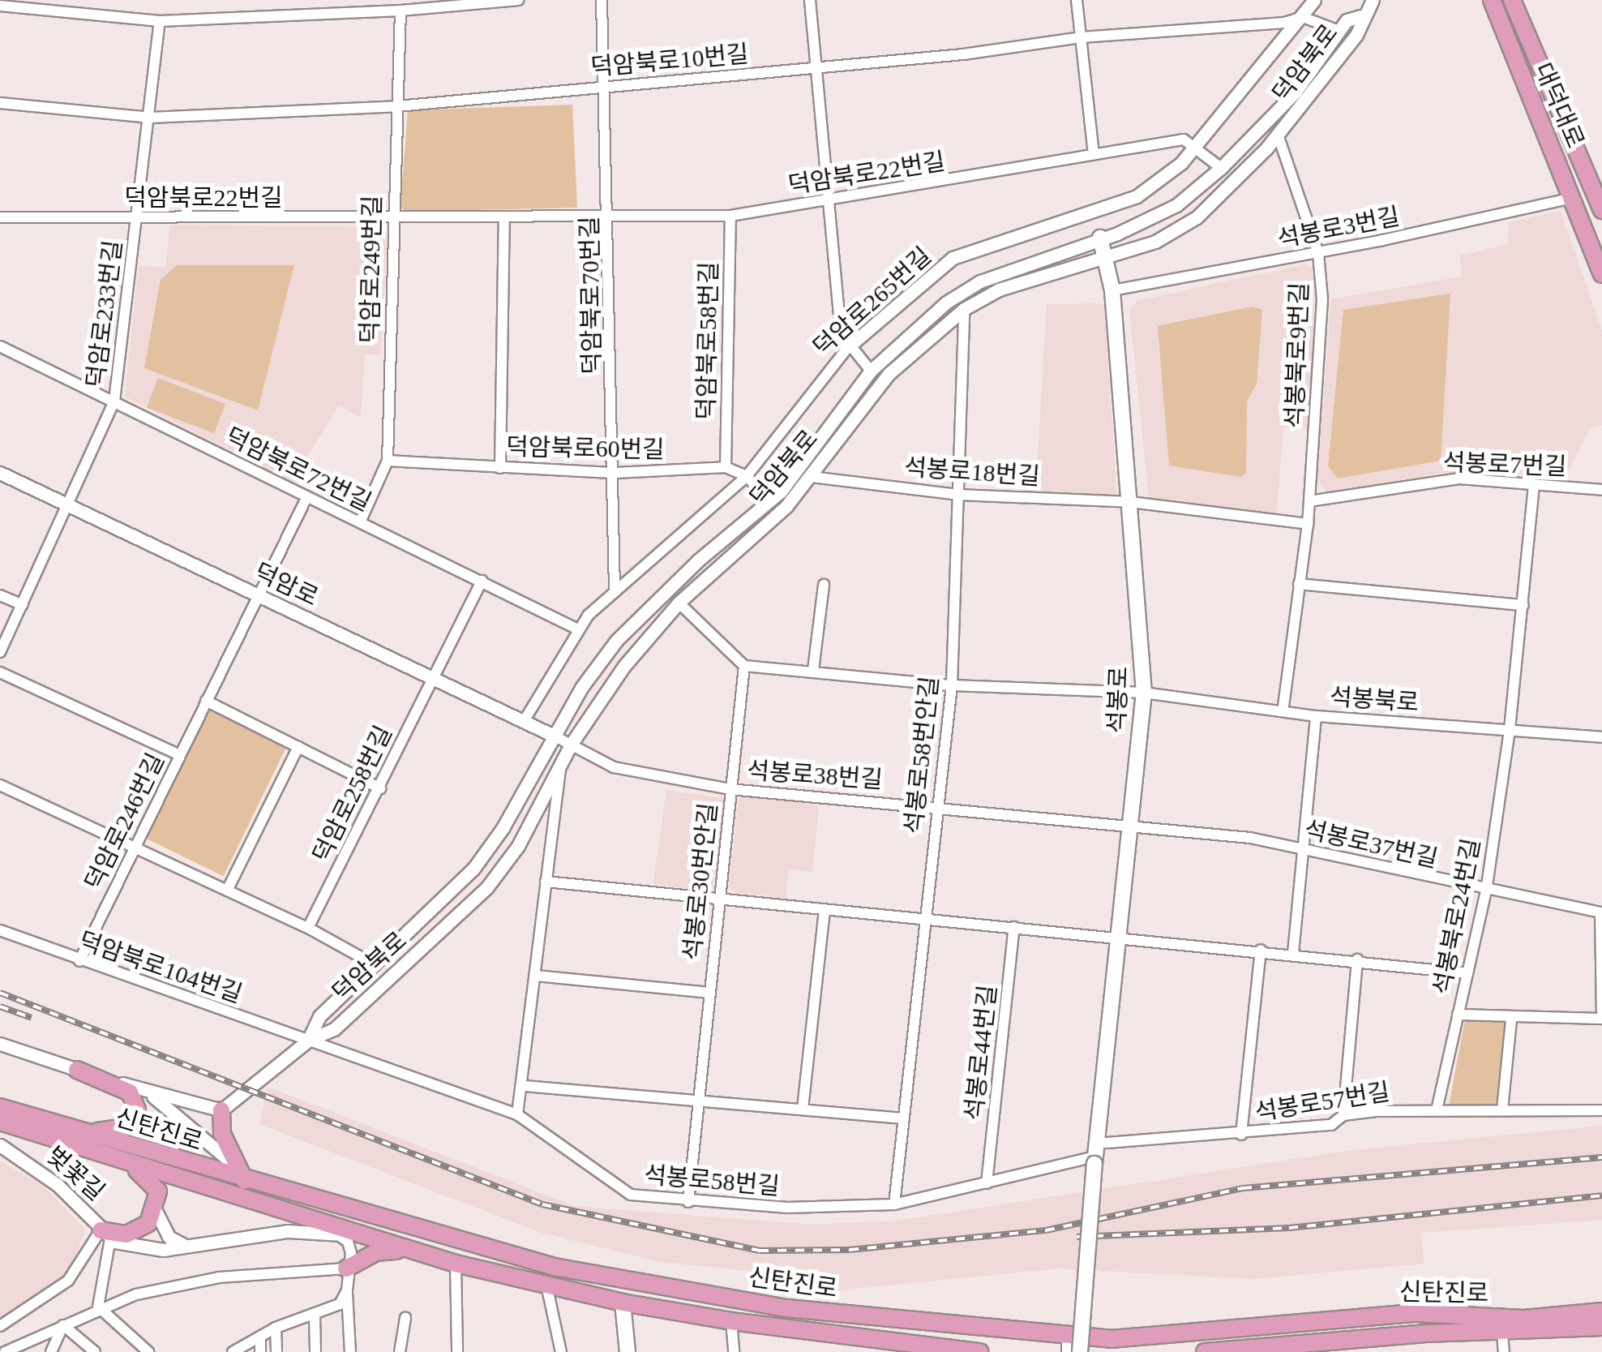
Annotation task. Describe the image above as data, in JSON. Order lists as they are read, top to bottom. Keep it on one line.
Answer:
{"streets":{"main road":["대덕대로","석봉로","신탄진로"],"street":["덕암북로10번길","덕암북로","덕암북로22번길","석봉로3번길","덕암로249번길","덕암북로70번길","덕암로265번길","덕암로233번길","덕암북로58번길","석봉북로9번길","덕암북로60번길","석봉로7번길","덕암북로72번길","석봉로18번길","덕암로","석봉북로","석봉로58번안길","석봉로38번길","덕암로258번길","덕암로246번길","석봉로37번길","석봉로30번안길","석봉북로24번길","덕암북로104번길","석봉로44번길","석봉로57번길","벚꽃길","석봉로58번길"]},"crossings":[["덕암북로10번길","덕암로249번길"],["덕암북로10번길","덕암북로70번길"],["덕암북로10번길","덕암로265번길"],["덕암북로10번길","덕암로233번길"],["덕암북로","석봉북로9번길"],["덕암북로","덕암북로60번길"],["덕암북로","석봉로18번길"],["덕암북로","덕암로"],["덕암북로","석봉로"],["덕암북로","석봉로58번안길"],["덕암북로","석봉로38번길"],["덕암북로","덕암북로104번길"],["덕암북로","석봉로58번길"],["대덕대로","석봉로3번길"],["덕암북로22번길","덕암로249번길"],["덕암북로22번길","덕암북로70번길"],["덕암북로22번길","덕암로265번길"],["덕암북로22번길","덕암로233번길"],["덕암북로22번길","덕암북로58번길"],["석봉로3번길","석봉북로9번길"],["석봉로3번길","석봉로"],["덕암로249번길","덕암북로60번길"],["덕암로249번길","덕암북로72번길"],["덕암북로70번길","덕암로265번길"],["덕암북로70번길","덕암북로60번길"],["덕암로265번길","덕암북로60번길"],["덕암로265번길","덕암북로72번길"],["덕암로265번길","덕암로"],["덕암로233번길","덕암북로72번길"],["덕암로233번길","덕암로"],["덕암북로58번길","덕암북로60번길"],["석봉북로9번길","석봉로7번길"],["석봉북로9번길","석봉북로"],["석봉로7번길","석봉북로24번길"],["덕암북로72번길","덕암로258번길"],["덕암북로72번길","덕암로246번길"],["석봉로18번길","석봉로"],["석봉로18번길","석봉로58번안길"],["덕암로","석봉로38번길"],["덕암로","덕암로258번길"],["덕암로","덕암로246번길"],["석봉로","석봉북로"],["석봉로","석봉로38번길"],["석봉로","석봉로37번길"],["석봉로","석봉로57번길"],["석봉로","석봉로58번길"],["석봉북로","석봉로58번안길"],["석봉북로","석봉로30번안길"],["석봉북로","석봉북로24번길"],["석봉로58번안길","석봉로38번길"],["석봉로58번안길","석봉로58번길"],["석봉로38번길","석봉로37번길"],["석봉로38번길","석봉로30번안길"],["덕암로246번길","덕암북로104번길"],["석봉로37번길","석봉북로24번길"],["석봉로30번안길","석봉로58번길"],["석봉북로24번길","석봉로57번길"],["덕암북로104번길","석봉로58번길"],["석봉로44번길","석봉로58번길"],["석봉로57번길","석봉로58번길"]]}
